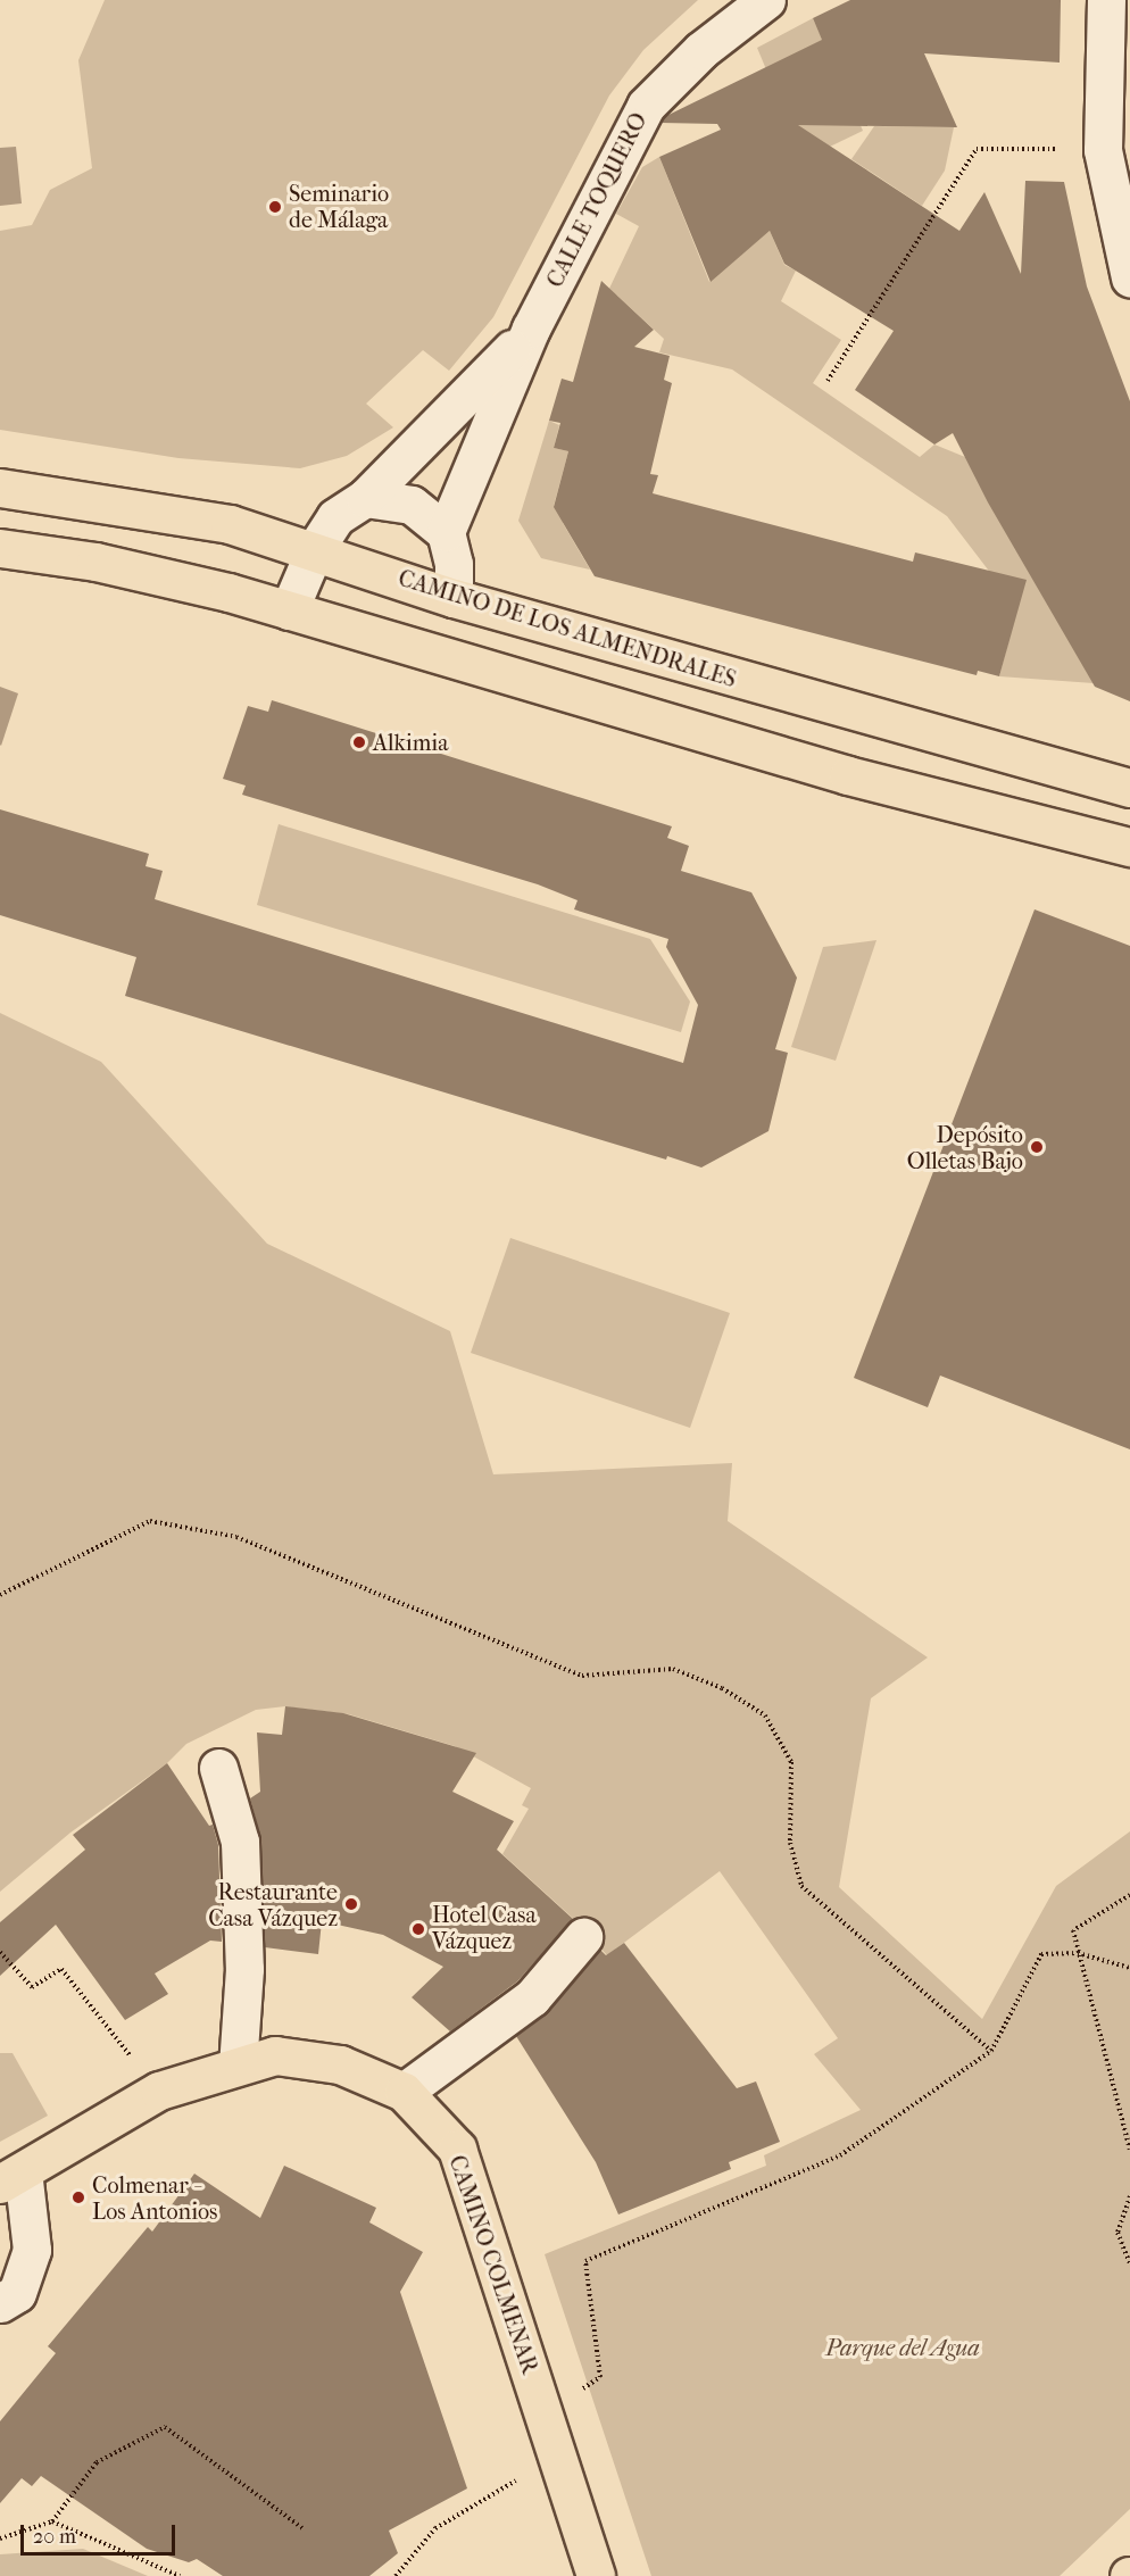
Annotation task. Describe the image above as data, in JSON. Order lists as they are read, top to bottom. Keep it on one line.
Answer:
{"streets":{"main road":["CAMINO DE LOS ALMENDRALES","CAMINO COLMENAR"],"street":["CALLE TOQUERO"]},"crossings":[["CALLE TOQUERO","CAMINO DE LOS ALMENDRALES"]],"parks":["Parque del Agua"],"places":["Seminario de Málaga","Alkimia","Depósito Olletas Bajo","Restaurante Casa Vázquez","Hotel Casa Vázquez","Colmenar - Los Antonios"],"scale_bar":"20 m"}
